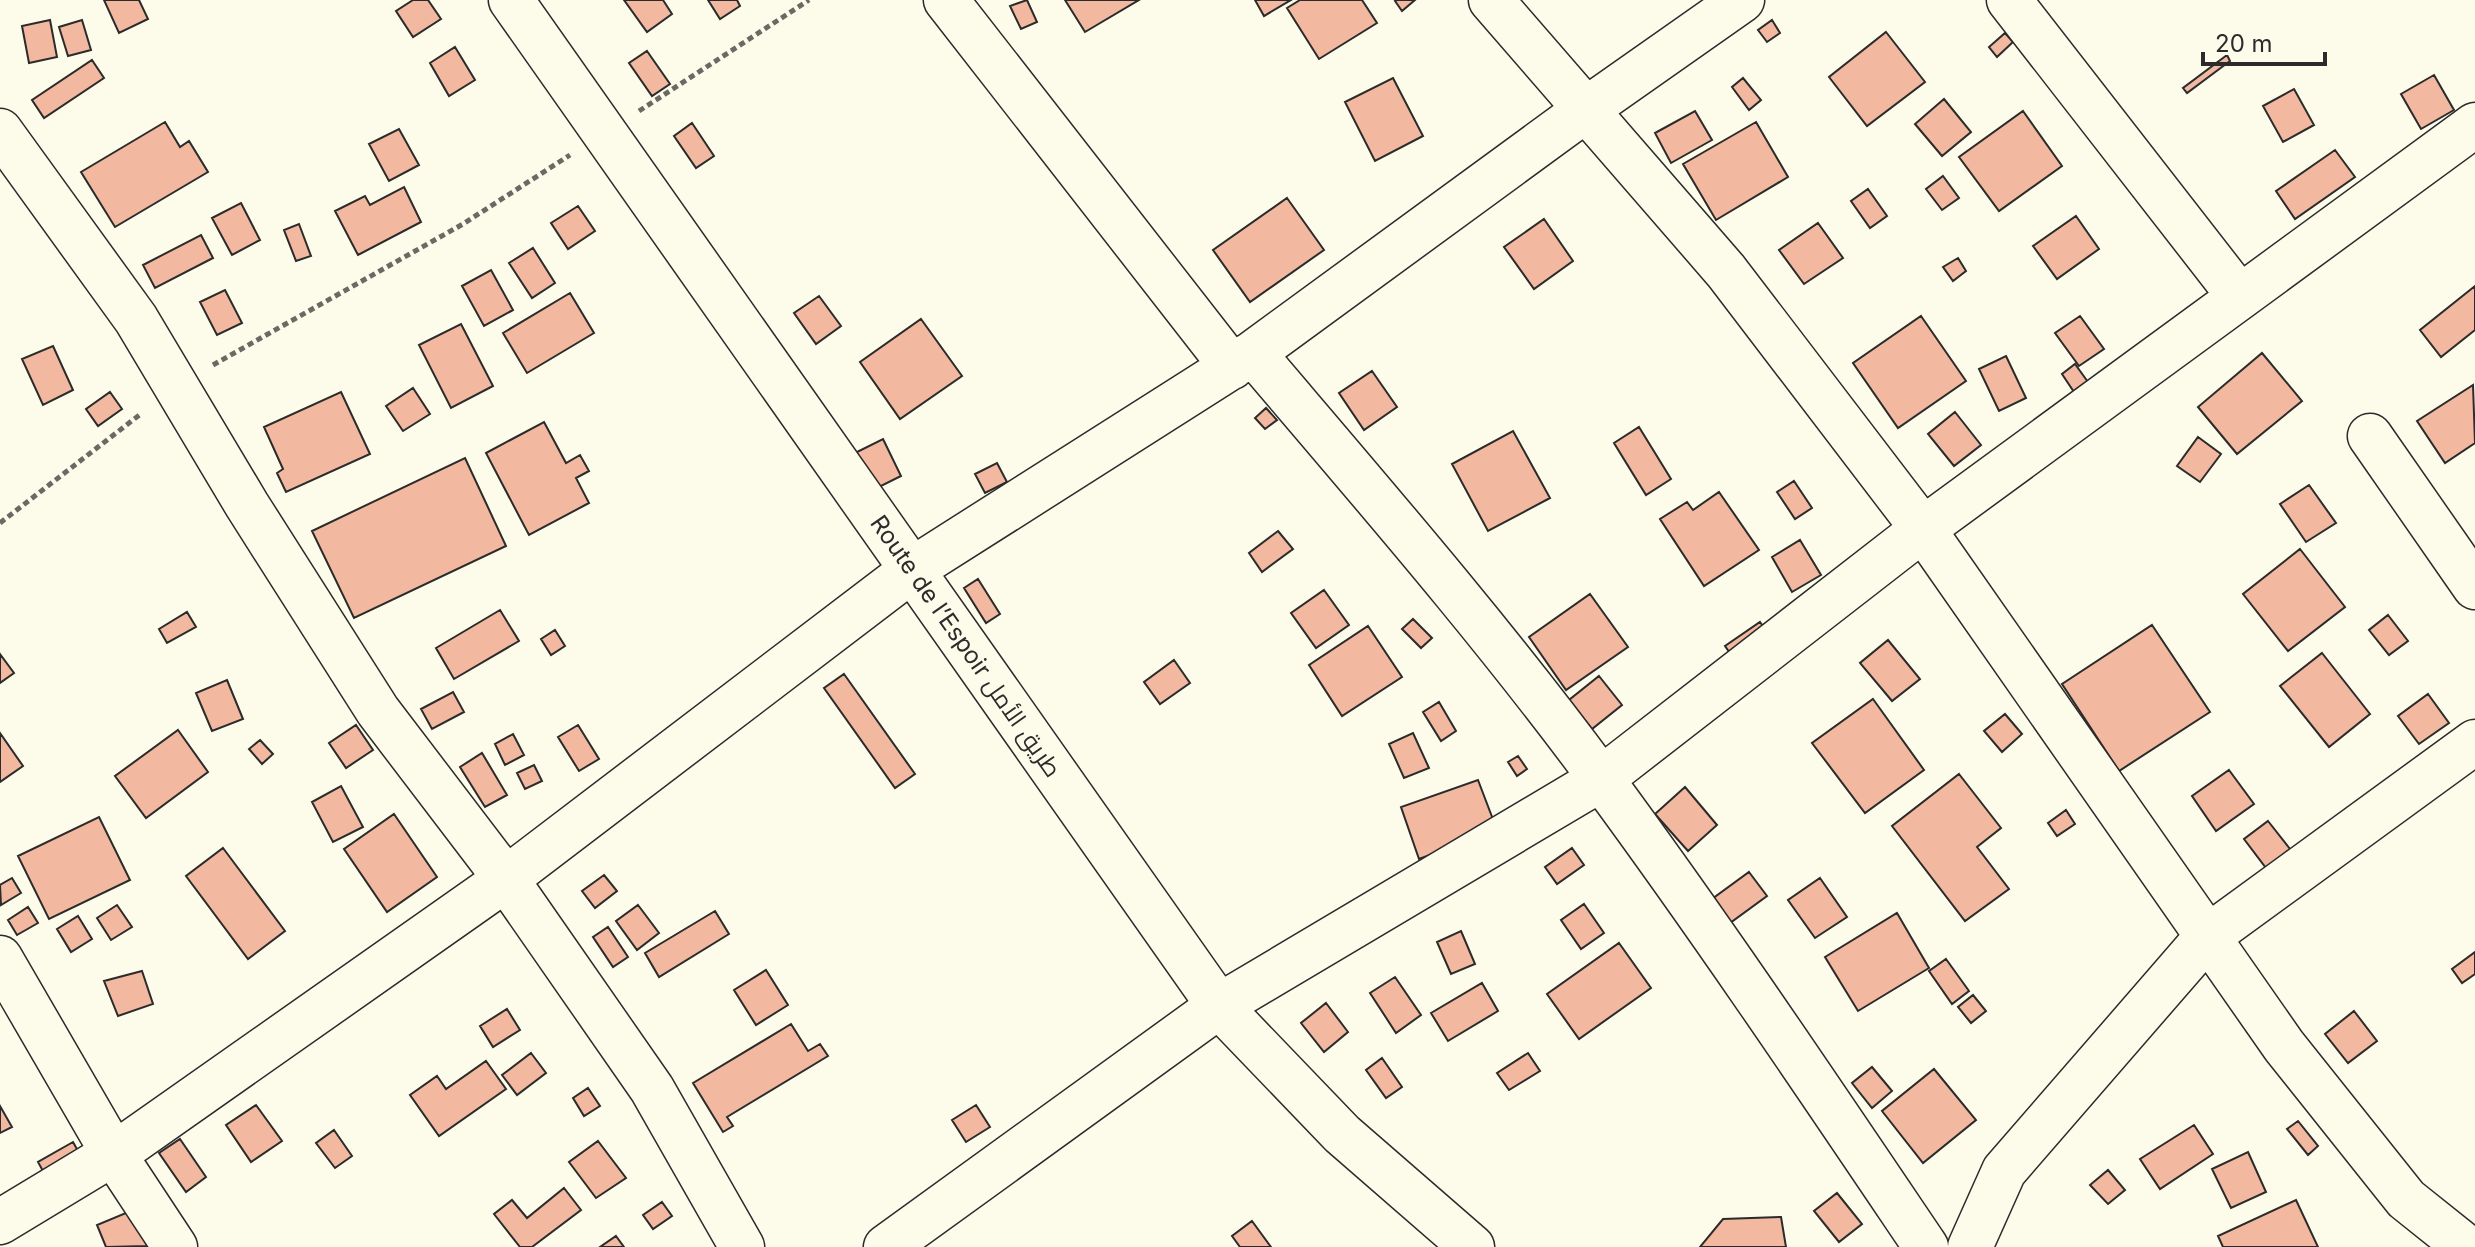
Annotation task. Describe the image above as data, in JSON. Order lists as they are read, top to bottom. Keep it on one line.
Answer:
{"streets":{"main road":["Route de l’Espoir طريق الأمل"]},"scale_bar":"20 m"}
